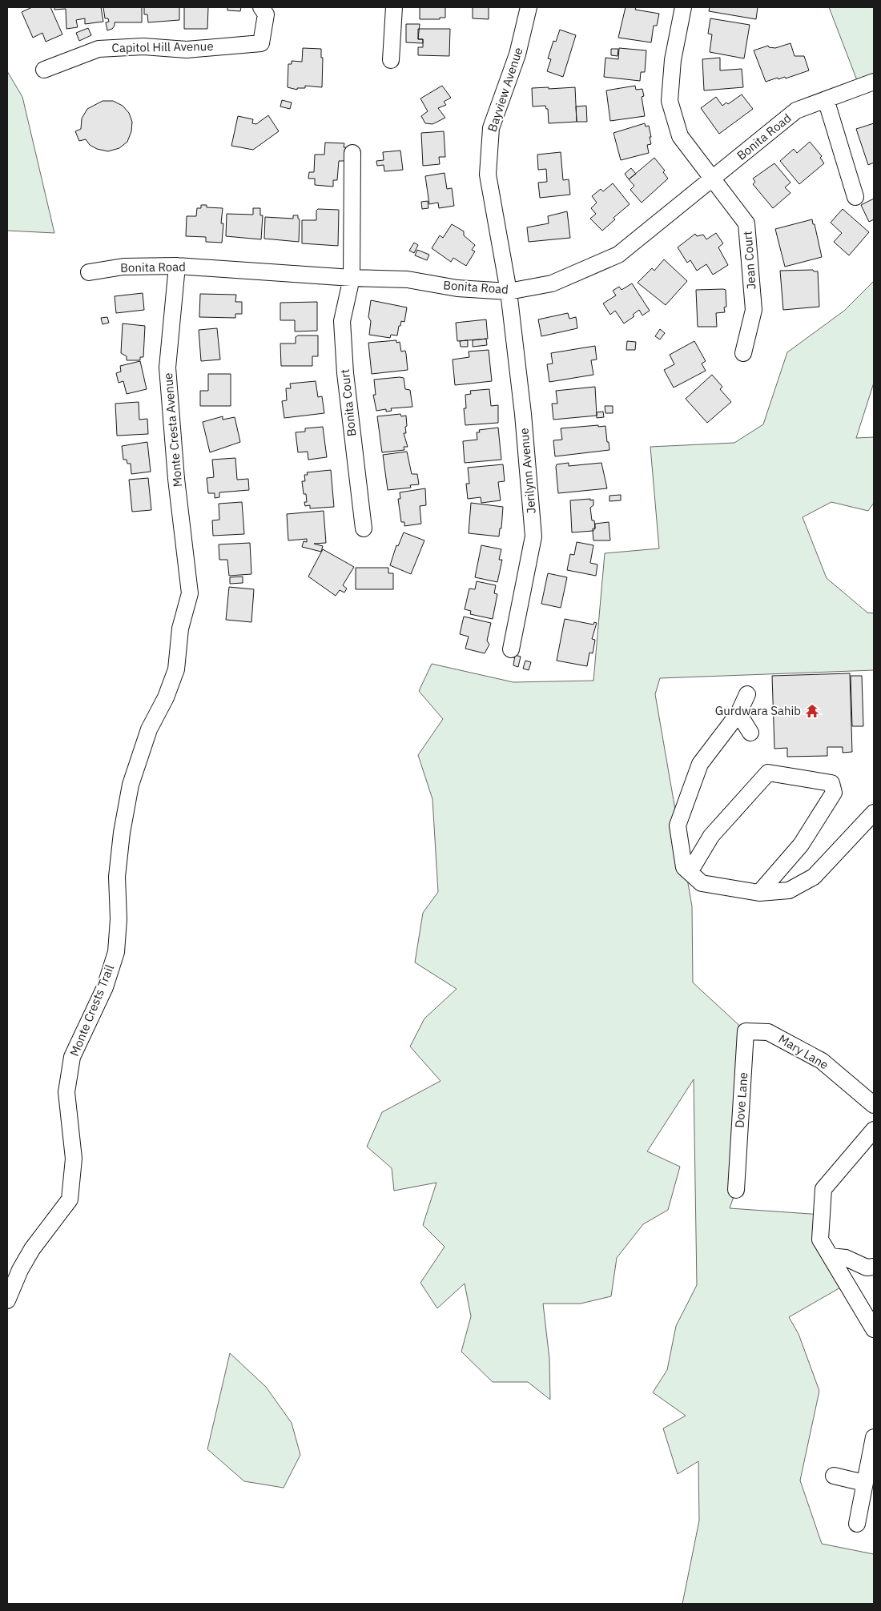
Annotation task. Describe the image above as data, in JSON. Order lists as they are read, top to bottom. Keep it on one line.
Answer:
{"streets":{"street":["Capitol Hill Avenue","Bayview Avenue","Bonita Road","Jean Court","Bonita Court","Monte Cresta Avenue","Jerilynn Avenue","Monte Crests Trail","Mary Lane","Dove Lane"]},"crossings":[["Bayview Avenue","Bonita Road"],["Bayview Avenue","Jerilynn Avenue"],["Bonita Road","Jean Court"],["Bonita Road","Bonita Court"],["Bonita Road","Monte Cresta Avenue"],["Bonita Road","Jerilynn Avenue"],["Monte Cresta Avenue","Monte Crests Trail"],["Mary Lane","Dove Lane"]],"places":{"temple":["Gurdwara Sahib"]}}
